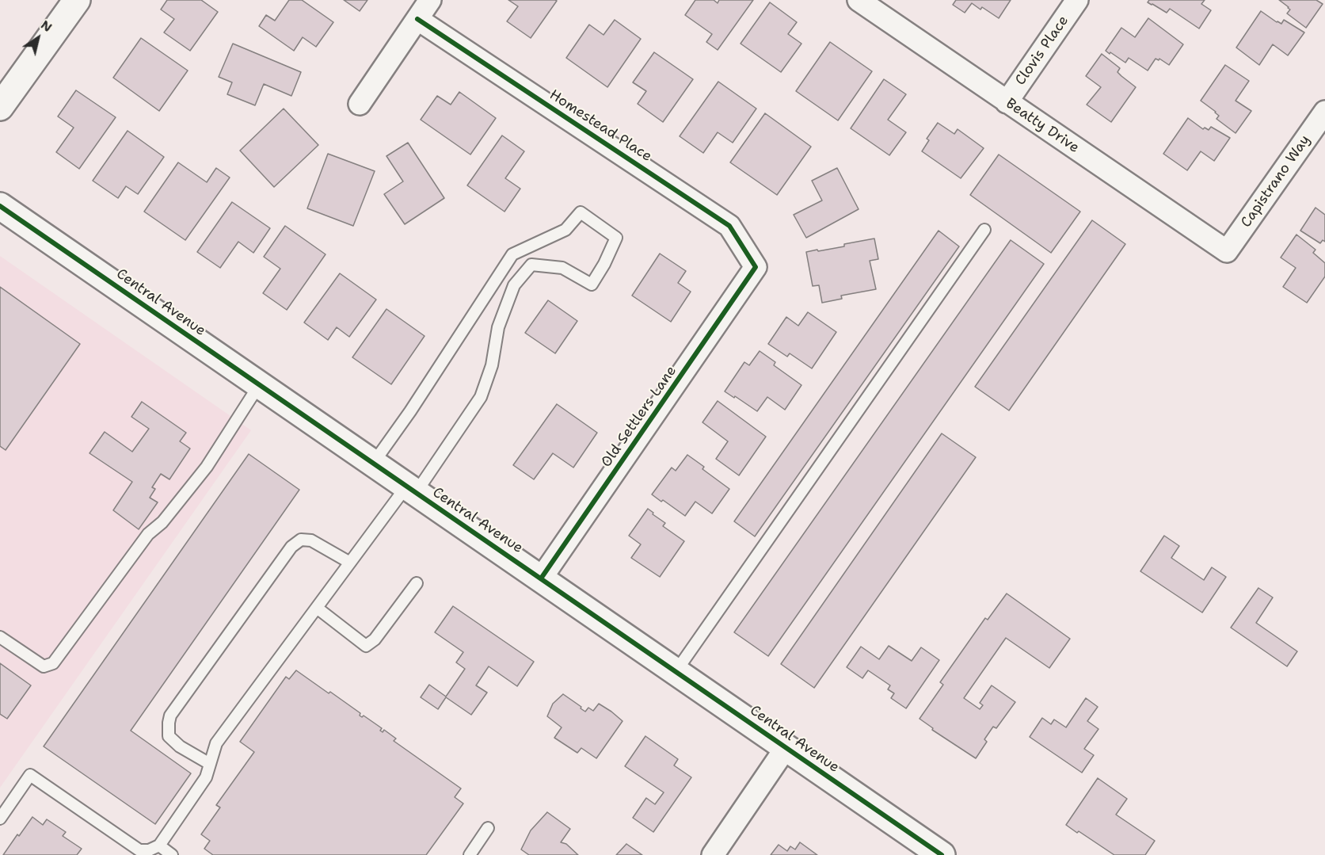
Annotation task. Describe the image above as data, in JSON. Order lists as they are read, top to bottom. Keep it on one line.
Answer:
{"streets":{"main road":["Central Avenue"],"street":["Clovis Place","Homestead Place","Beatty Drive","Capistrano Way","Old Settlers Lane"]},"crossings":[["Clovis Place","Beatty Drive"],["Homestead Place","Old Settlers Lane"],["Beatty Drive","Capistrano Way"],["Central Avenue","Old Settlers Lane"]],"north":"top right"}
